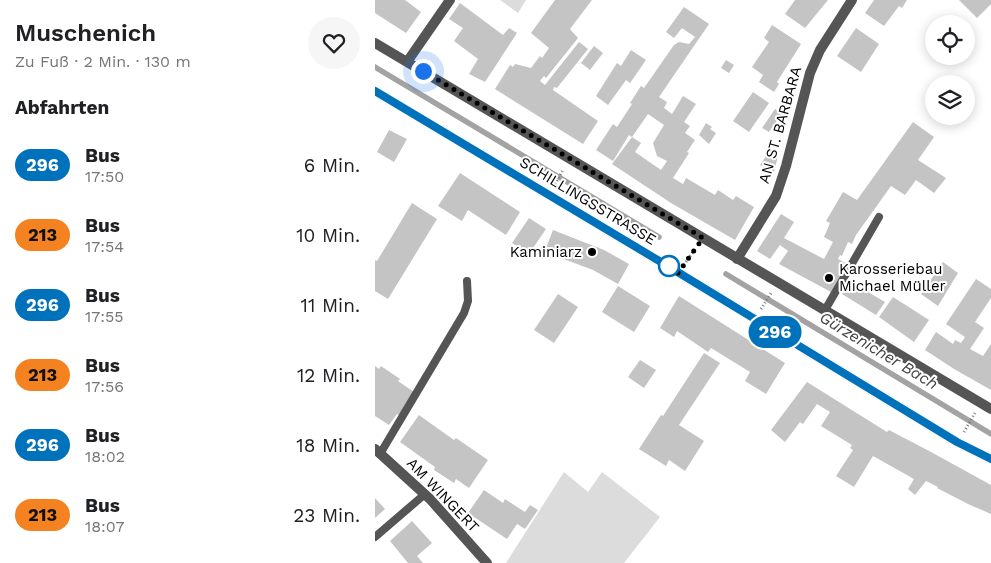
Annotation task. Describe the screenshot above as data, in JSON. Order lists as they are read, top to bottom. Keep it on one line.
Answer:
{"streets":{"main road":["SCHILLINGSSTRASSE"],"street":["AN ST. BARBARA","AM WINGERT"]},"crossings":[["AN ST. BARBARA","SCHILLINGSSTRASSE"]],"water":["Gürzenicher Bach"],"places":["Kaminiarz","Karosseriebau Michael Müller"],"lines":["bus line 296"],"page":{"heading":[["Muschenich","Zu Fuß · 2 Min. · 130 m"],"Abfahrten"],"on_map":"296","list":[{"mark":"296","name":"Bus","note":"17:50","value":"6 Min."},{"mark":"213","name":"Bus","note":"17:54","value":"10 Min."},{"mark":"296","name":"Bus","note":"17:55","value":"11 Min."},{"mark":"213","name":"Bus","note":"17:56","value":"12 Min."},{"mark":"296","name":"Bus","note":"18:02","value":"18 Min."},{"mark":"213","name":"Bus","note":"18:07","value":"23 Min."}]}}
